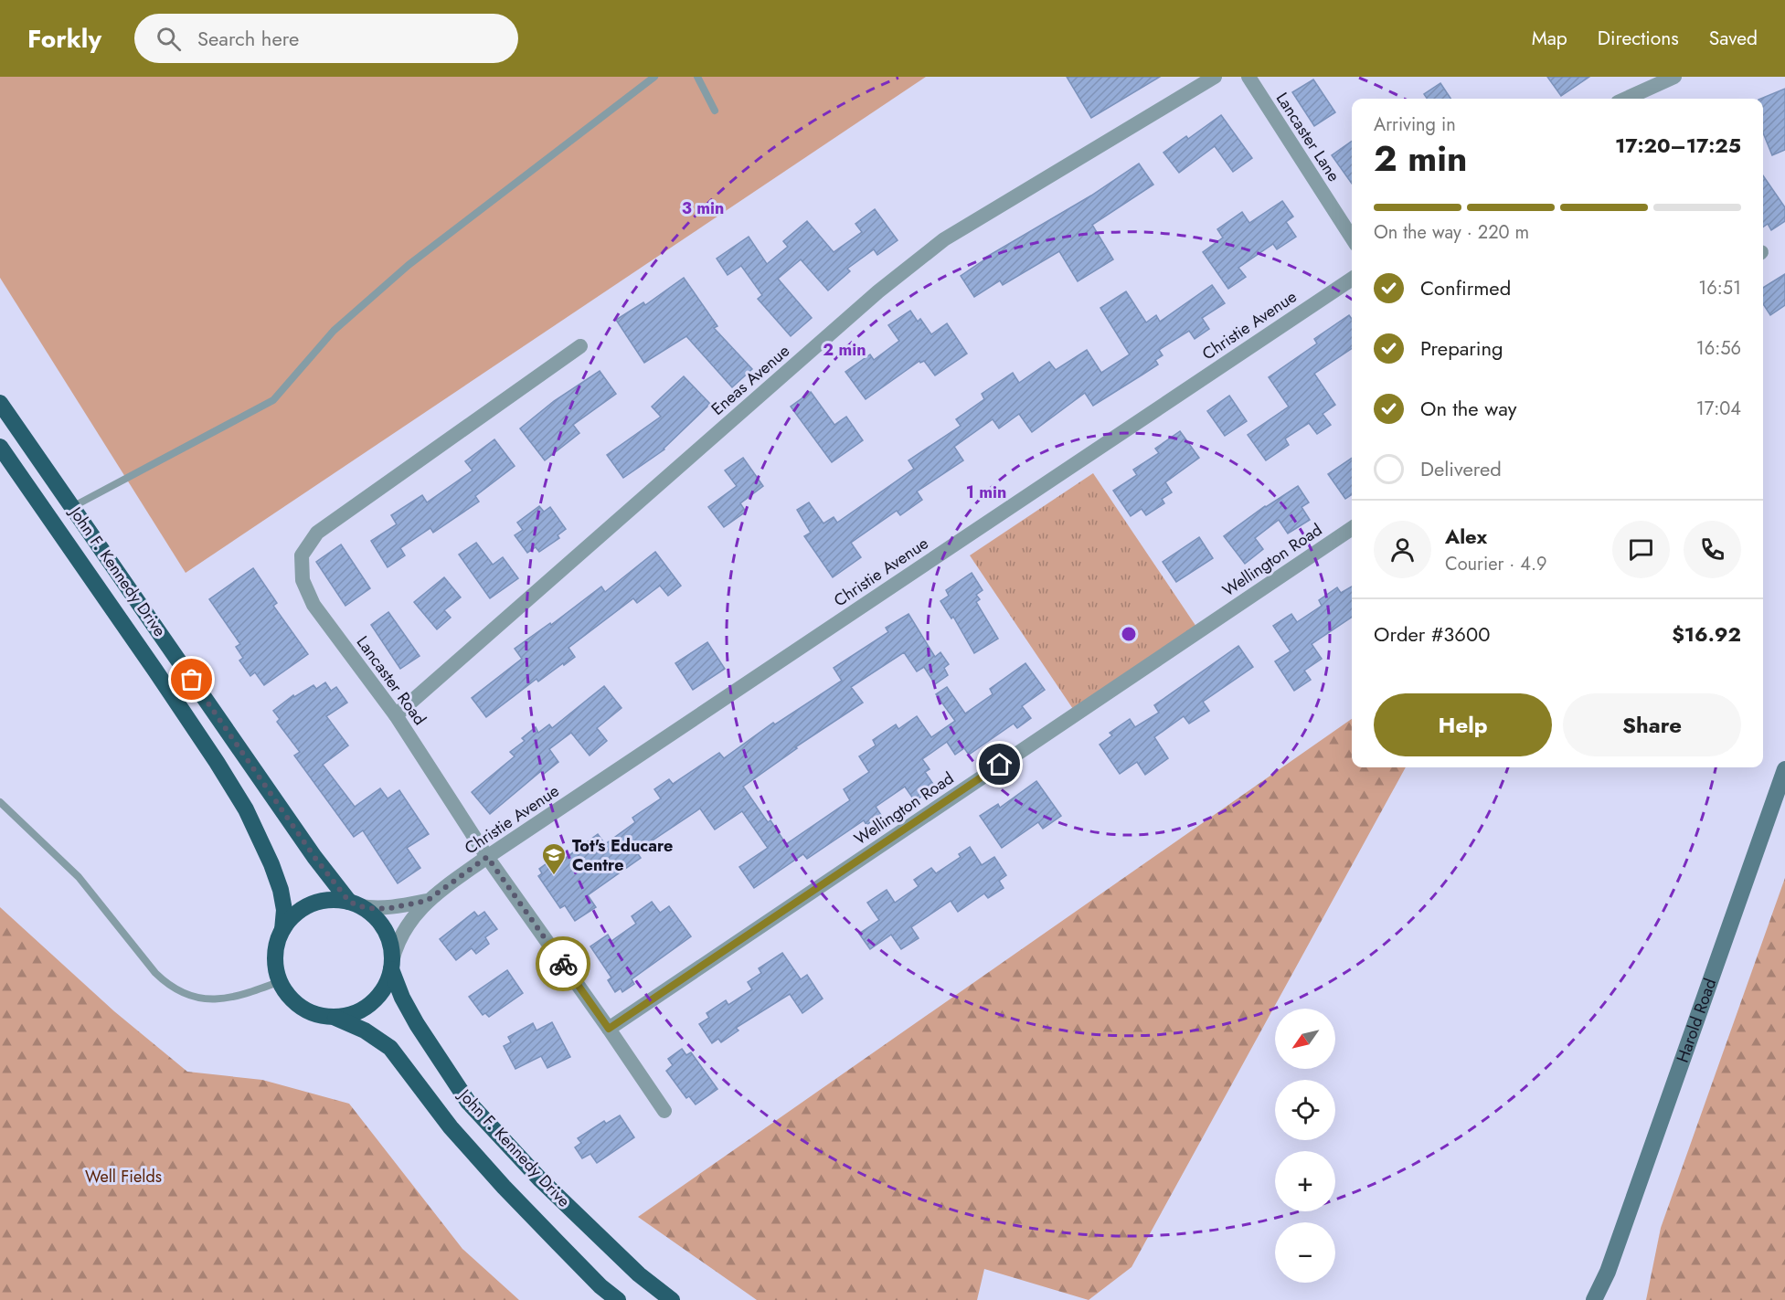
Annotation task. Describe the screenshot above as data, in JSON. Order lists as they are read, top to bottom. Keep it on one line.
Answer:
{"streets":{"highway":["John F. Kennedy Drive"],"main road":["Harold Road"],"street":["Lancaster Lane","Christie Avenue","Eneas Avenue","Wellington Road","Lancaster Road"]},"crossings":[["Christie Avenue","John F. Kennedy Drive"],["Christie Avenue","Lancaster Road"],["Eneas Avenue","Lancaster Road"],["Wellington Road","Lancaster Road"]],"parks":["Well Fields"],"places":{"school or university":["Tot's Educare Centre"]},"north":"bottom left","page":{"header":"Forkly","search":"Search here","nav":["Map","Directions","Saved"],"heading":["2 min","Arriving in","17:20–17:25"],"panel":["Alex","Courier · 4.9","Order #3600","$16.92"],"bar":"On the way · 220 m","list":[["Confirmed","16:51"],["Preparing","16:56"],["On the way","17:04"],"Delivered"],"buttons":["Help","Share"],"map_buttons":["+","−"]},"rings":["3 min","2 min","1 min"]}
